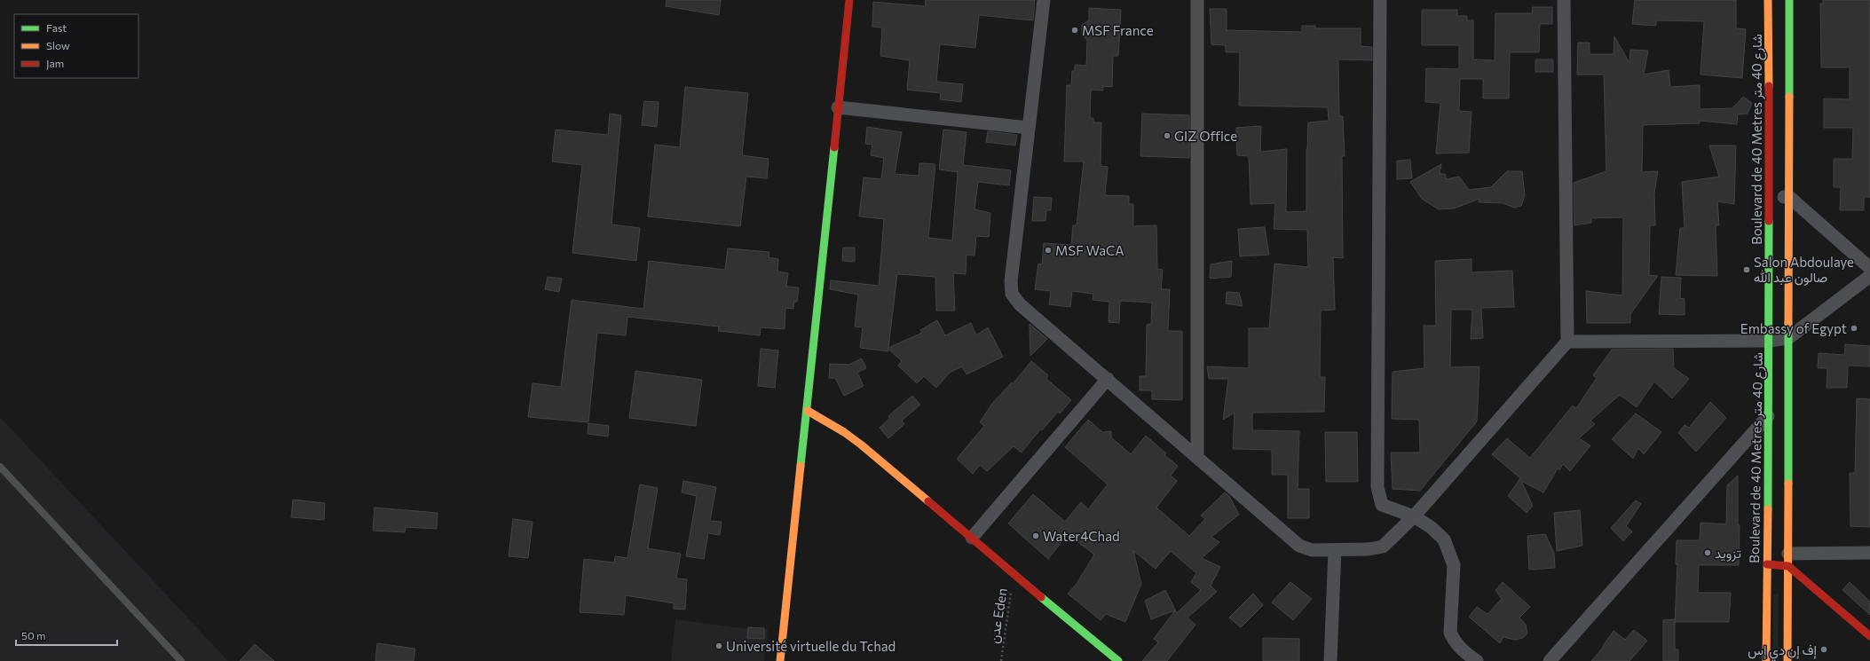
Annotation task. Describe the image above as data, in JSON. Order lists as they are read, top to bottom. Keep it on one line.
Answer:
{"streets":{"main road":["Boulevard de 40 Metres شارع 40 متر"],"path":["عدن Eden"]},"places":["MSF France","GIZ Office","MSF WaCA","Salon Abdoulaye صالون عبد الله","Embassy of Egypt","Water4Chad","تزويد","Université virtuelle du Tchad","إف إن دي إس"],"legend":["Fast","Slow","Jam"],"scale_bar":"50 m"}
